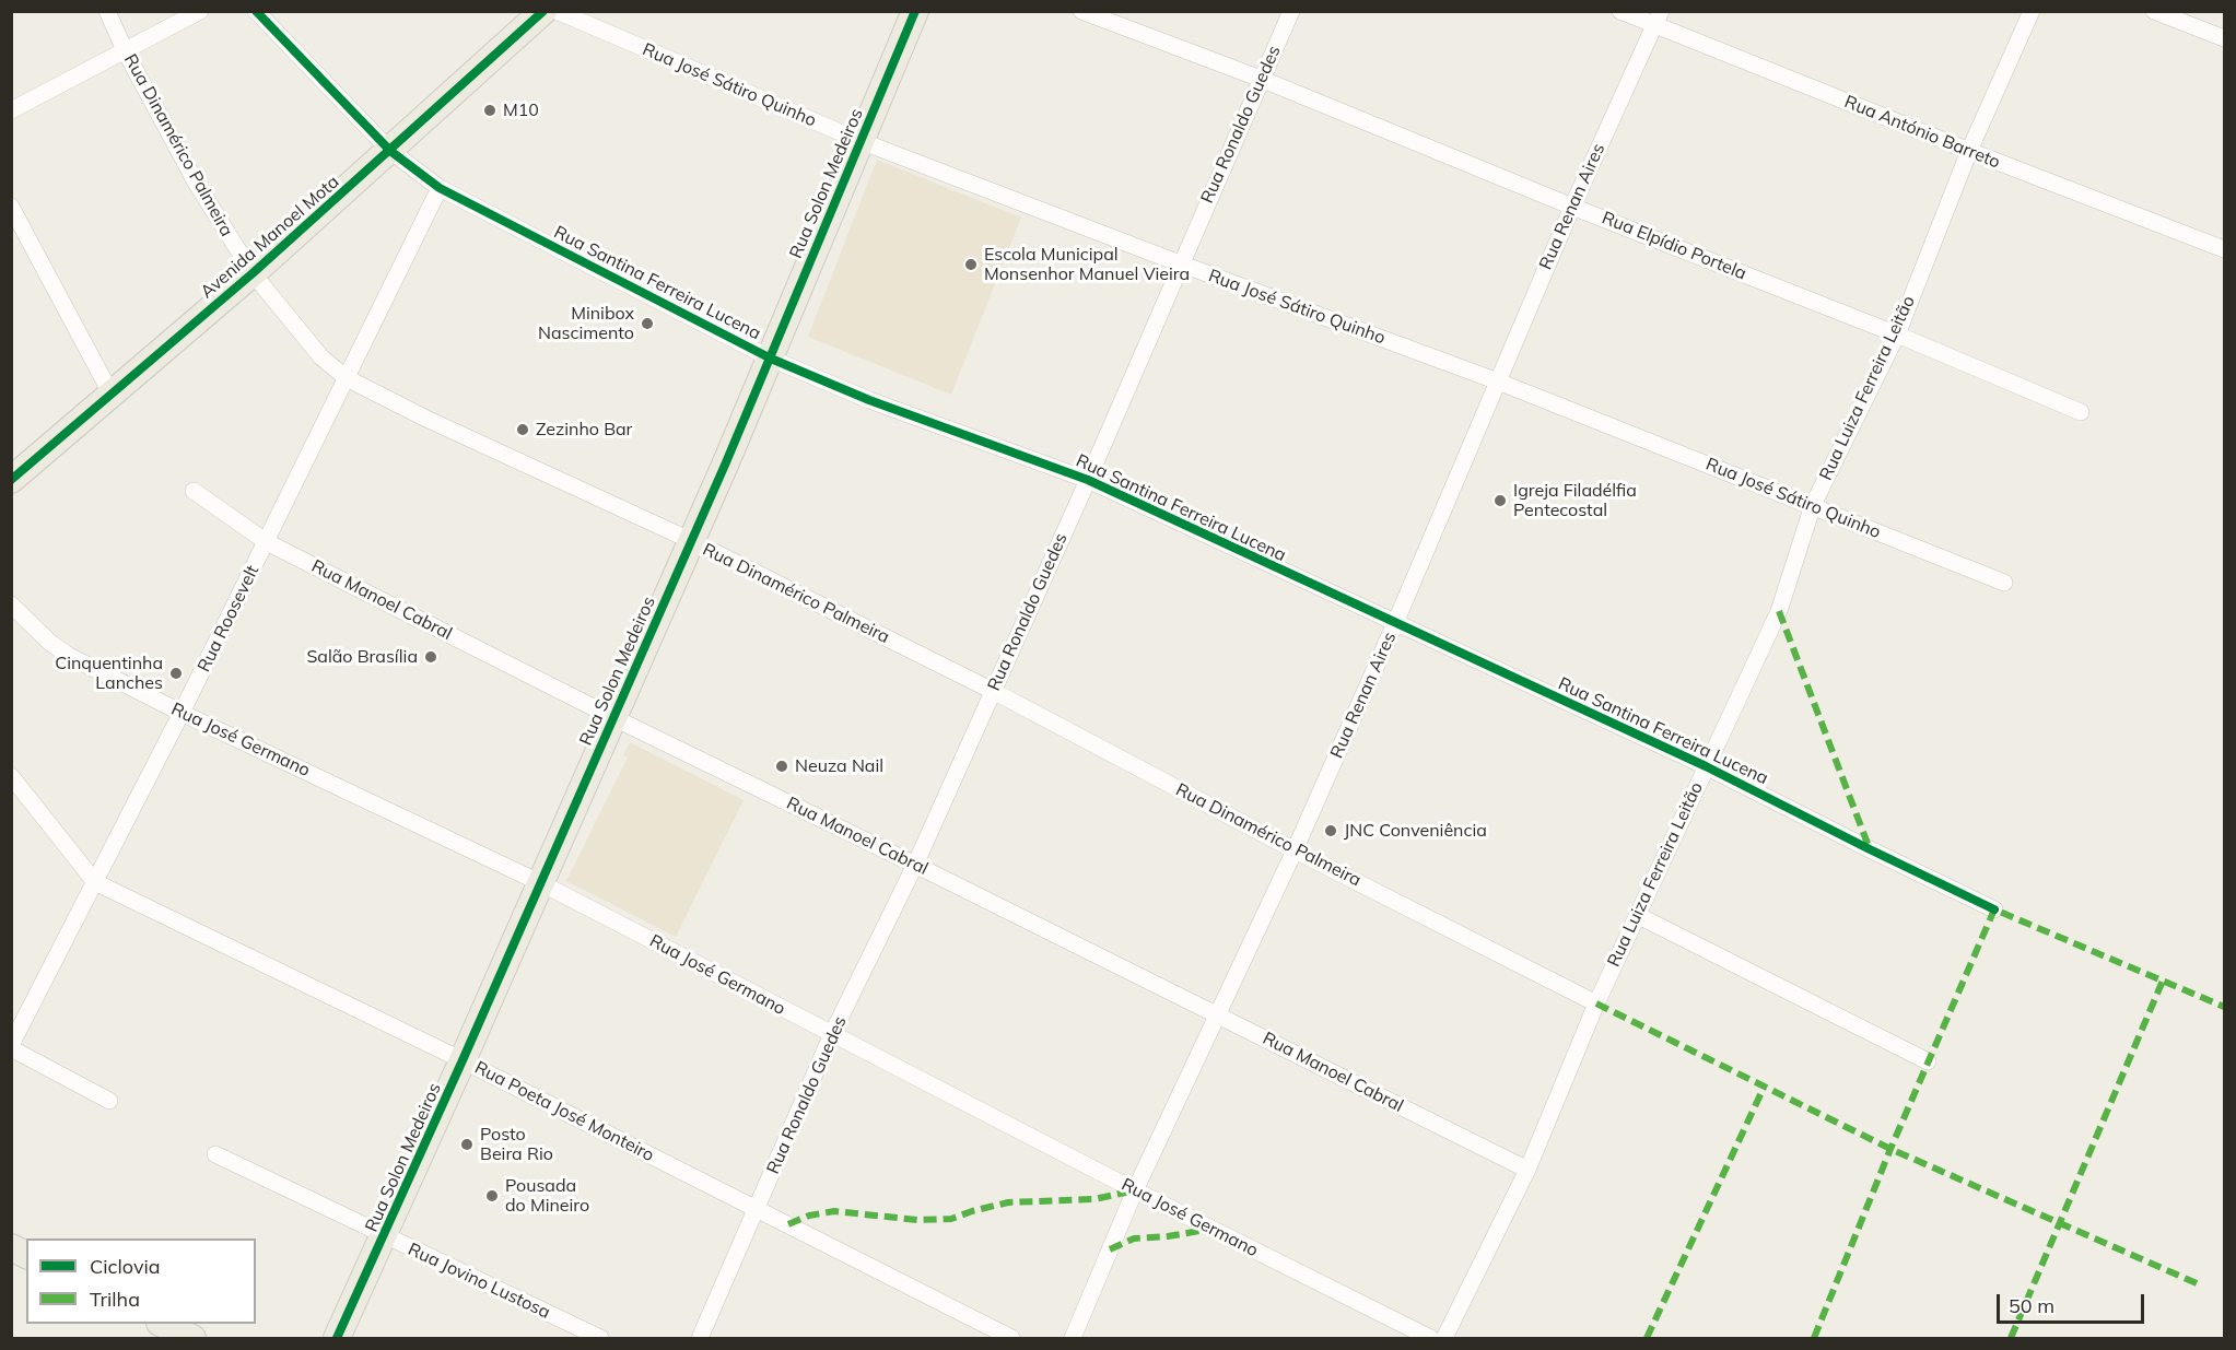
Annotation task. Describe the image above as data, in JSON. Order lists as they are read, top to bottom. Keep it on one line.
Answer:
{"streets":{"main road":["Rua Solon Medeiros","Avenida Manoel Mota"],"street":["Rua José Sátiro Quinho","Rua Ronaldo Guedes","Rua António Barreto","Rua Dinamérico Palmeira","Rua Renan Aires","Rua Elpídio Portela","Rua Santina Ferreira Lucena","Rua Luiza Ferreira Leitão","Rua Manoel Cabral","Rua Roosevelt","Rua José Germano","Rua Poeta José Monteiro","Rua Jovino Lustosa"]},"crossings":[["Rua José Sátiro Quinho","Rua Ronaldo Guedes"],["Rua José Sátiro Quinho","Rua Solon Medeiros"],["Rua José Sátiro Quinho","Rua Renan Aires"],["Rua José Sátiro Quinho","Rua Luiza Ferreira Leitão"],["Rua Ronaldo Guedes","Rua Dinamérico Palmeira"],["Rua Ronaldo Guedes","Rua Elpídio Portela"],["Rua Ronaldo Guedes","Rua Santina Ferreira Lucena"],["Rua Ronaldo Guedes","Rua Manoel Cabral"],["Rua Ronaldo Guedes","Rua José Germano"],["Rua Ronaldo Guedes","Rua Poeta José Monteiro"],["Rua António Barreto","Rua Renan Aires"],["Rua António Barreto","Rua Luiza Ferreira Leitão"],["Rua Dinamérico Palmeira","Rua Solon Medeiros"],["Rua Dinamérico Palmeira","Rua Renan Aires"],["Rua Dinamérico Palmeira","Avenida Manoel Mota"],["Rua Dinamérico Palmeira","Rua Luiza Ferreira Leitão"],["Rua Dinamérico Palmeira","Rua Roosevelt"],["Rua Solon Medeiros","Rua Santina Ferreira Lucena"],["Rua Solon Medeiros","Rua Manoel Cabral"],["Rua Solon Medeiros","Rua José Germano"],["Rua Solon Medeiros","Rua Poeta José Monteiro"],["Rua Solon Medeiros","Rua Jovino Lustosa"],["Rua Renan Aires","Rua Elpídio Portela"],["Rua Renan Aires","Rua Santina Ferreira Lucena"],["Rua Renan Aires","Rua Manoel Cabral"],["Rua Renan Aires","Rua José Germano"],["Avenida Manoel Mota","Rua Santina Ferreira Lucena"],["Rua Elpídio Portela","Rua Luiza Ferreira Leitão"],["Rua Santina Ferreira Lucena","Rua Luiza Ferreira Leitão"],["Rua Santina Ferreira Lucena","Rua Roosevelt"],["Rua Luiza Ferreira Leitão","Rua Manoel Cabral"],["Rua Manoel Cabral","Rua Roosevelt"],["Rua Roosevelt","Rua José Germano"],["Rua Roosevelt","Rua Poeta José Monteiro"]],"places":["M10","Escola Municipal Monsenhor Manuel Vieira","Minibox Nascimento","Zezinho Bar","Igreja Filadélfia Pentecostal","Salão Brasília","Cinquentinha Lanches","Neuza Nail","JNC Conveniência","Posto Beira Rio","Pousada do Mineiro"],"legend":["Ciclovia","Trilha"],"scale_bar":"50 m"}
